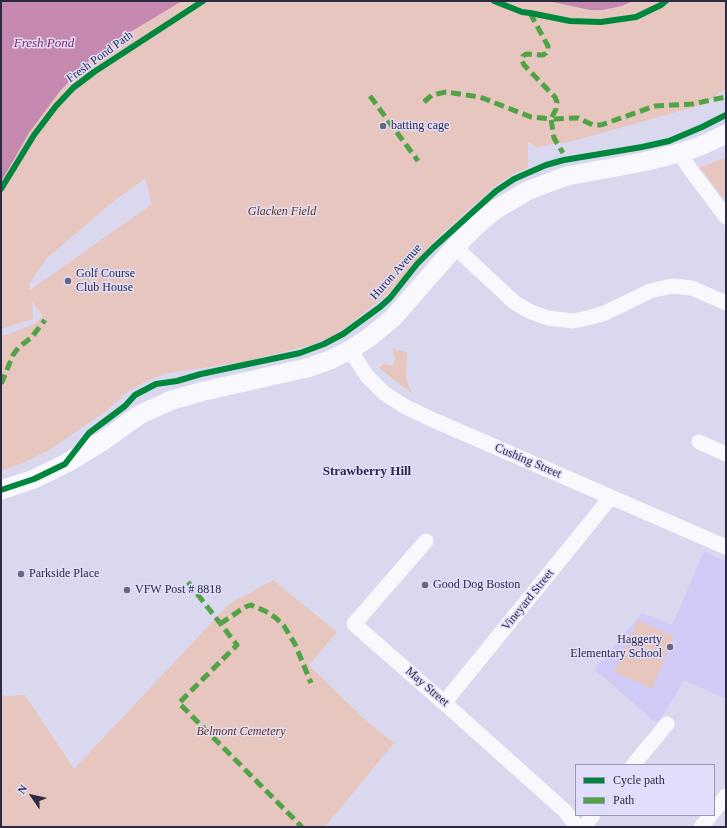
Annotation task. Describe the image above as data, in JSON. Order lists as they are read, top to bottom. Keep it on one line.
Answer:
{"streets":{"street":["Cushing Street","Vineyard Street","May Street"],"cycle path":["Fresh Pond Path","Huron Avenue"]},"crossings":[["Cushing Street","Vineyard Street"],["Vineyard Street","May Street"]],"districts":["Strawberry Hill"],"water":["Fresh Pond"],"parks":["Glacken Field","Belmont Cemetery"],"places":["batting cage","Golf Course Club House","Parkside Place","Good Dog Boston","VFW Post # 8818","Haggerty Elementary School"],"legend":["Cycle path","Path"],"north":"top left"}
